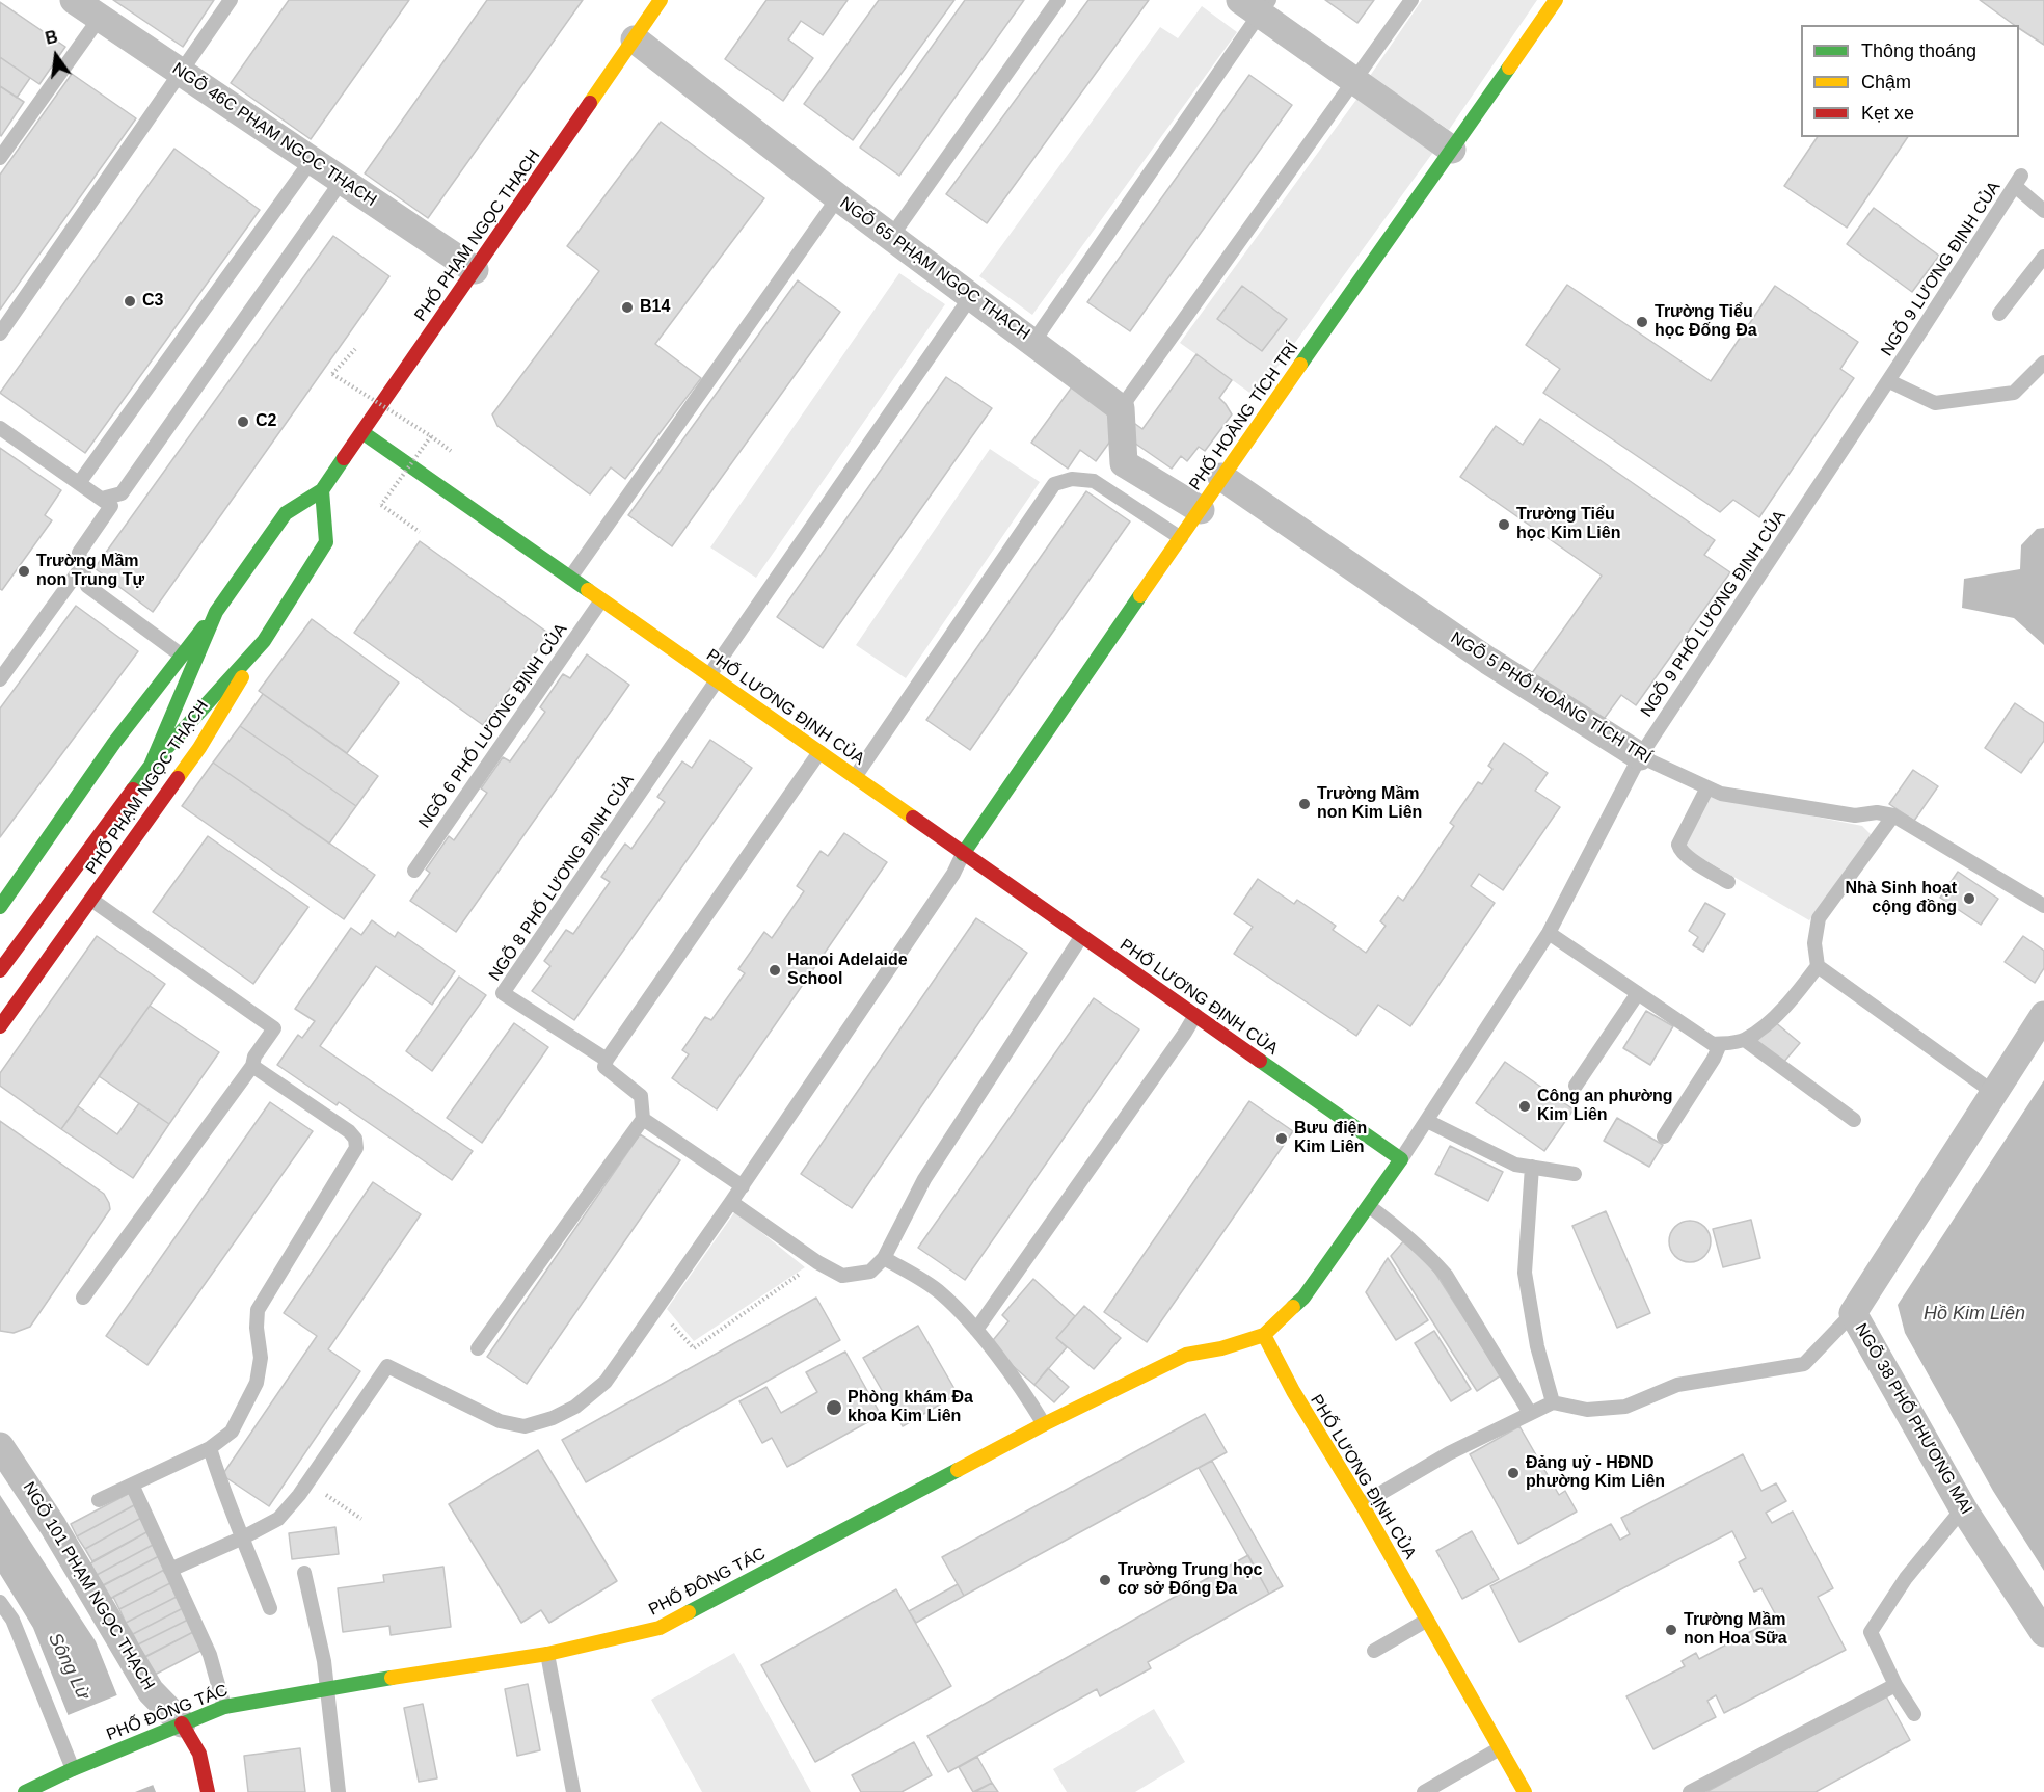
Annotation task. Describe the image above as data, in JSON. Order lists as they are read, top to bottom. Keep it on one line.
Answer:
{"streets":{"street":["NGÕ 46C PHẠM NGỌC THẠCH","PHỐ PHẠM NGỌC THẠCH","NGÕ 65 PHẠM NGỌC THẠCH","PHỐ HOÀNG TÍCH TRÍ","NGÕ 5 PHỐ HOÀNG TÍCH TRÍ","PHỐ LƯƠNG ĐỊNH CỦA","NGÕ 38 PHỐ PHƯƠNG MAI","PHỐ ĐÔNG TÁC","NGÕ 101 PHẠM NGỌC THẠCH"],"lane":["NGÕ 9 LƯƠNG ĐỊNH CỦA","NGÕ 9 PHỐ LƯƠNG ĐỊNH CỦA","NGÕ 6 PHỐ LƯƠNG ĐỊNH CỦA","NGÕ 8 PHỐ LƯƠNG ĐỊNH CỦA"]},"crossings":[["NGÕ 46C PHẠM NGỌC THẠCH","PHỐ PHẠM NGỌC THẠCH"],["PHỐ PHẠM NGỌC THẠCH","NGÕ 65 PHẠM NGỌC THẠCH"],["PHỐ PHẠM NGỌC THẠCH","PHỐ LƯƠNG ĐỊNH CỦA"],["NGÕ 9 LƯƠNG ĐỊNH CỦA","NGÕ 9 PHỐ LƯƠNG ĐỊNH CỦA"],["PHỐ HOÀNG TÍCH TRÍ","NGÕ 5 PHỐ HOÀNG TÍCH TRÍ"],["PHỐ HOÀNG TÍCH TRÍ","PHỐ LƯƠNG ĐỊNH CỦA"],["NGÕ 9 PHỐ LƯƠNG ĐỊNH CỦA","NGÕ 5 PHỐ HOÀNG TÍCH TRÍ"],["NGÕ 9 PHỐ LƯƠNG ĐỊNH CỦA","PHỐ LƯƠNG ĐỊNH CỦA"],["PHỐ LƯƠNG ĐỊNH CỦA","NGÕ 6 PHỐ LƯƠNG ĐỊNH CỦA"],["PHỐ LƯƠNG ĐỊNH CỦA","NGÕ 8 PHỐ LƯƠNG ĐỊNH CỦA"],["PHỐ LƯƠNG ĐỊNH CỦA","PHỐ ĐÔNG TÁC"],["PHỐ ĐÔNG TÁC","NGÕ 101 PHẠM NGỌC THẠCH"]],"water":["Hồ Kim Liên","Sông Lừ"],"places":["C3","B14","Trường Tiểu học Đống Đa","C2","Trường Tiểu học Kim Liên","Trường Mầm non Trung Tự","Trường Mầm non Kim Liên","Nhà Sinh hoạt cộng đồng","Hanoi Adelaide School","Công an phường Kim Liên","Bưu điện Kim Liên","Phòng khám Đa khoa Kim Liên","Đảng uỷ - HĐND phường Kim Liên","Trường Trung học cơ sở Đống Đa","Trường Mầm non Hoa Sữa"],"legend":["Thông thoáng","Chậm","Kẹt xe"],"north":"top"}
